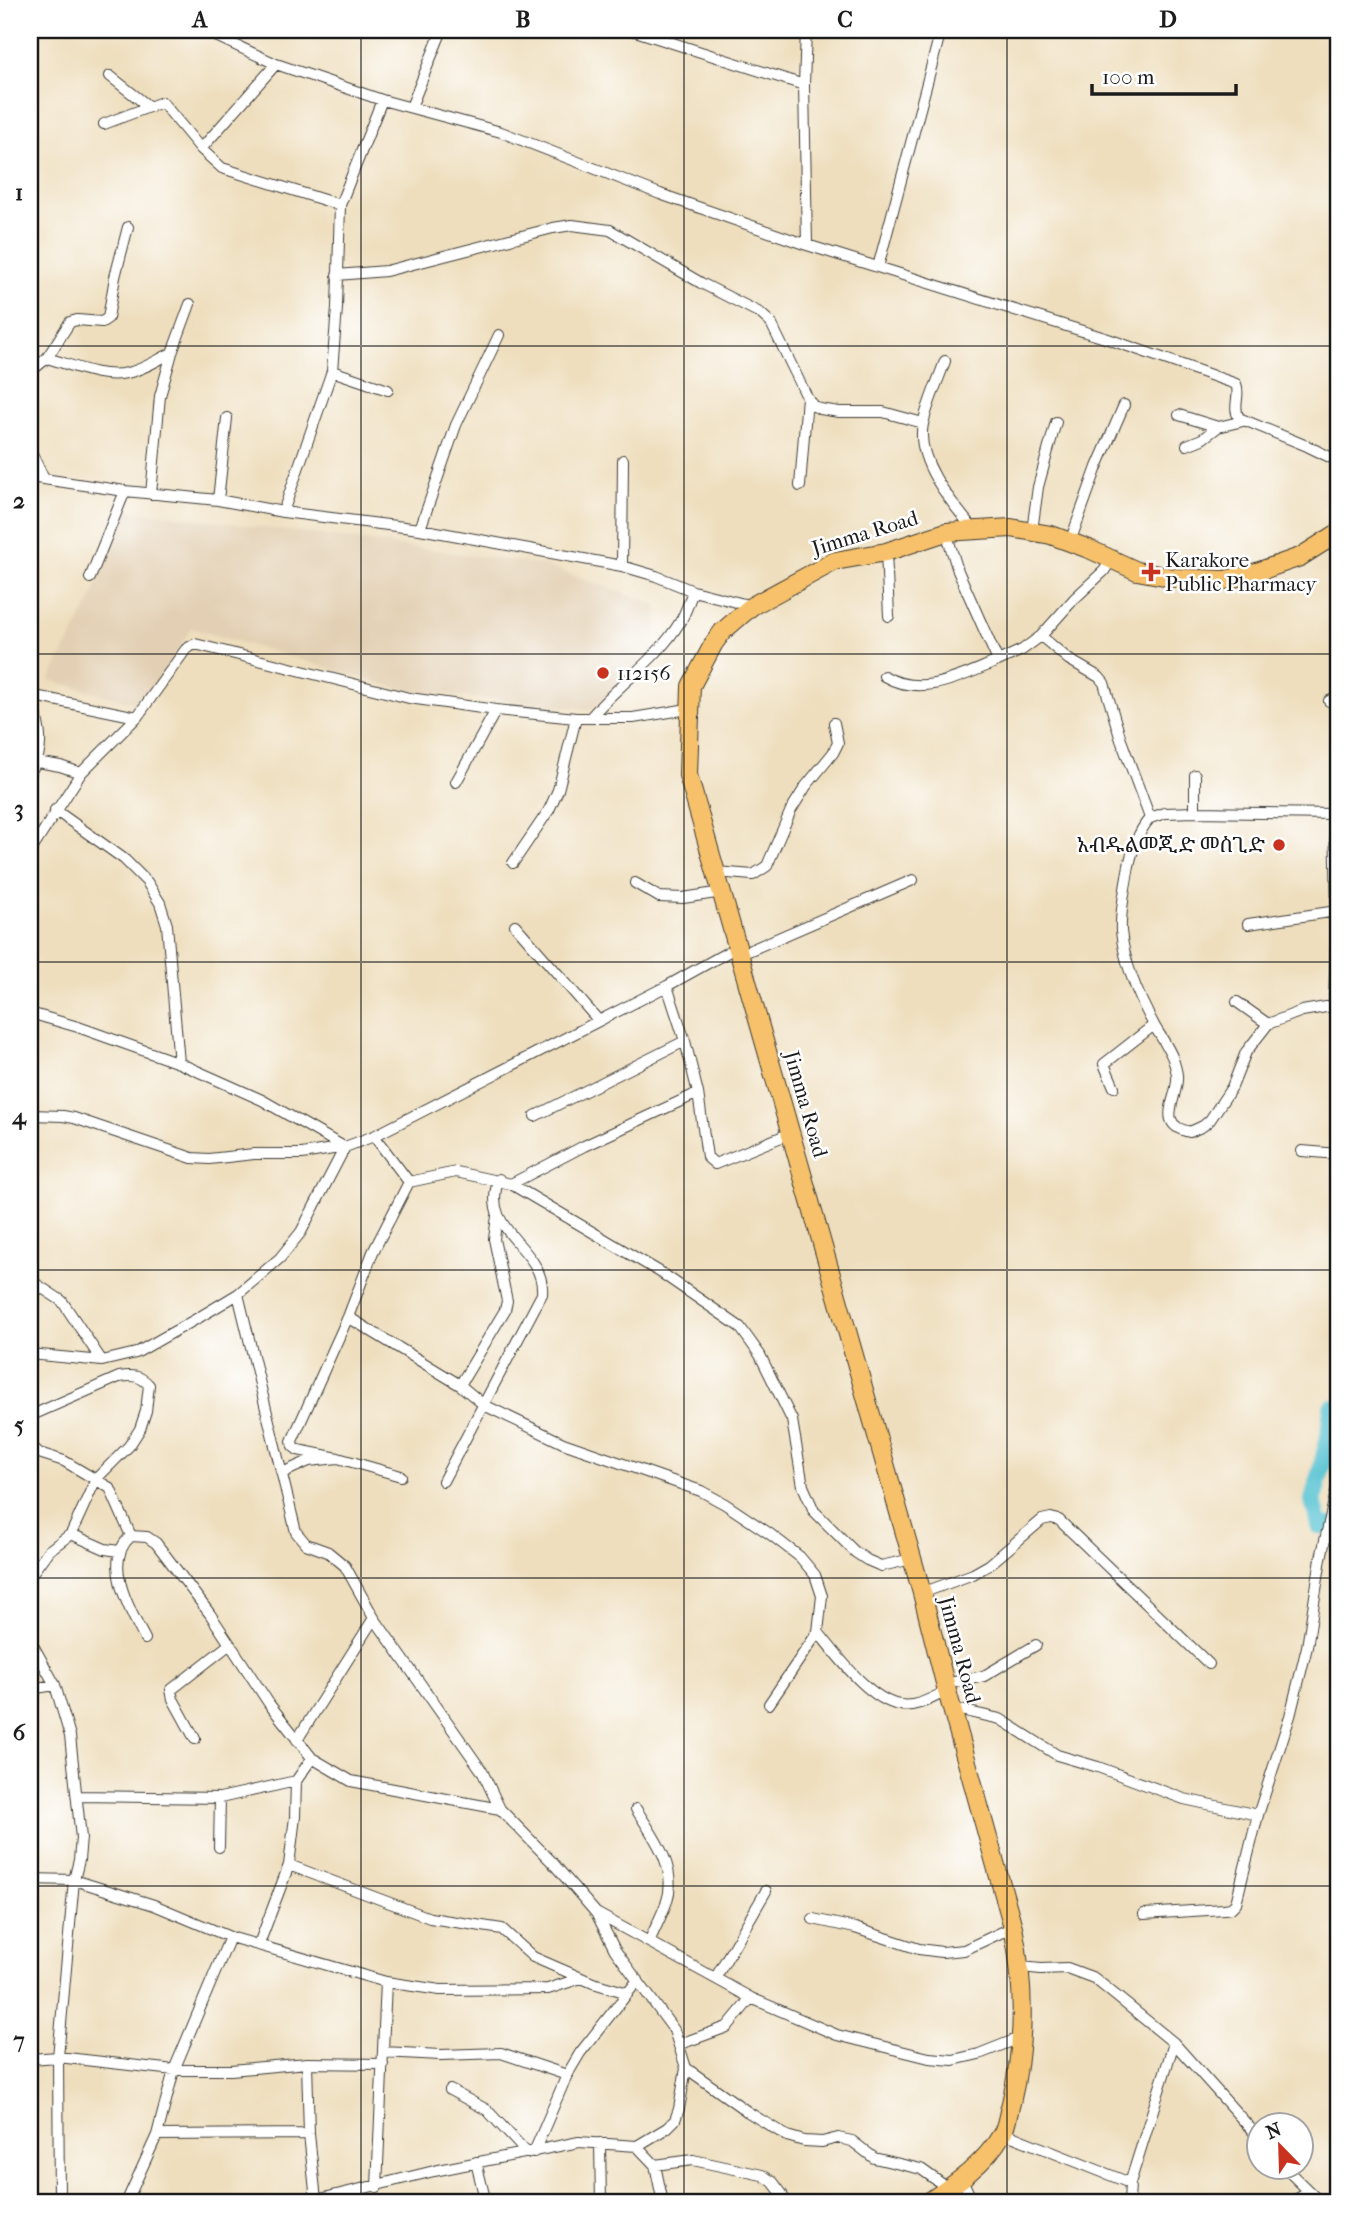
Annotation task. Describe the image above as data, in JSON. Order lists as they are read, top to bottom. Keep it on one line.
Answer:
{"streets":{"highway":["Jimma Road"]},"places":{"health":["Karakore Public Pharmacy"],"other":["112156","አብዱልመጂድ መስጊድ"]},"scale_bar":"100 m","north":"top left","grid":{"columns":["A","B","C","D"],"rows":["1","2","3","4","5","6","7"]}}
